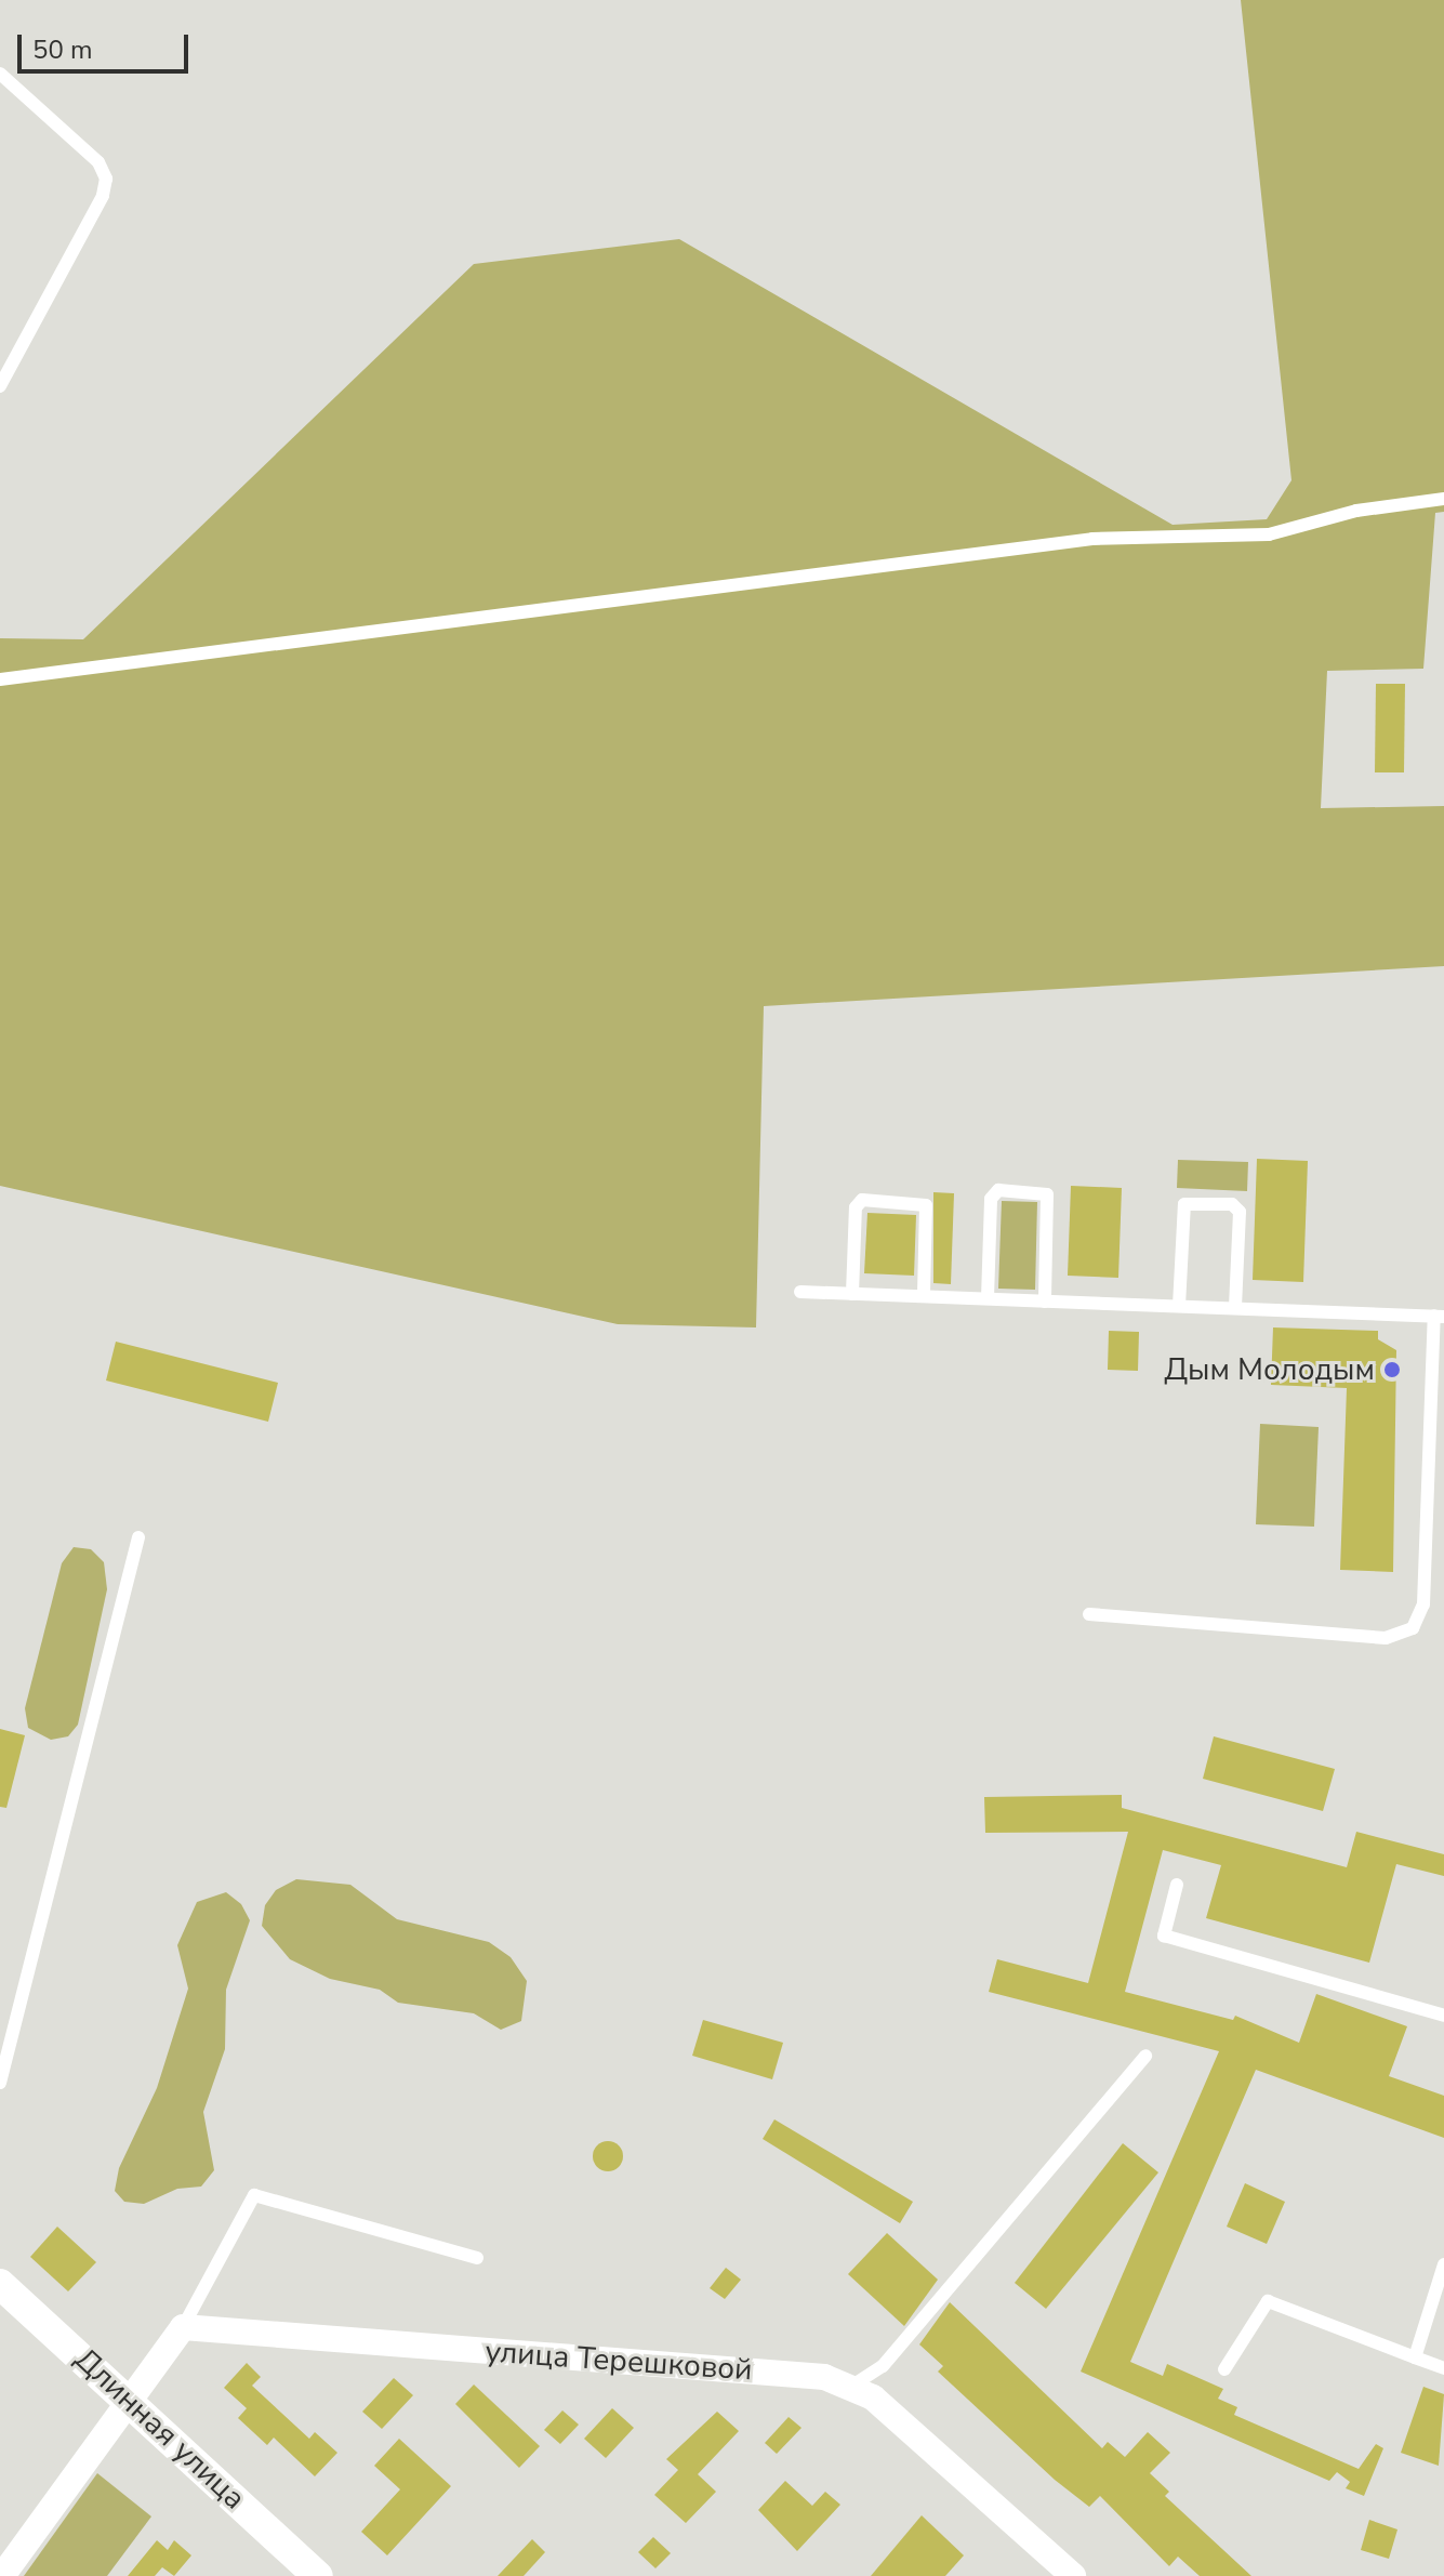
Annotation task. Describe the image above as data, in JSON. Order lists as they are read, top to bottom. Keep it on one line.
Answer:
{"streets":{"street":["улица Терешковой","Длинная улица"]},"places":["Дым Молодым"],"scale_bar":"50 m"}
